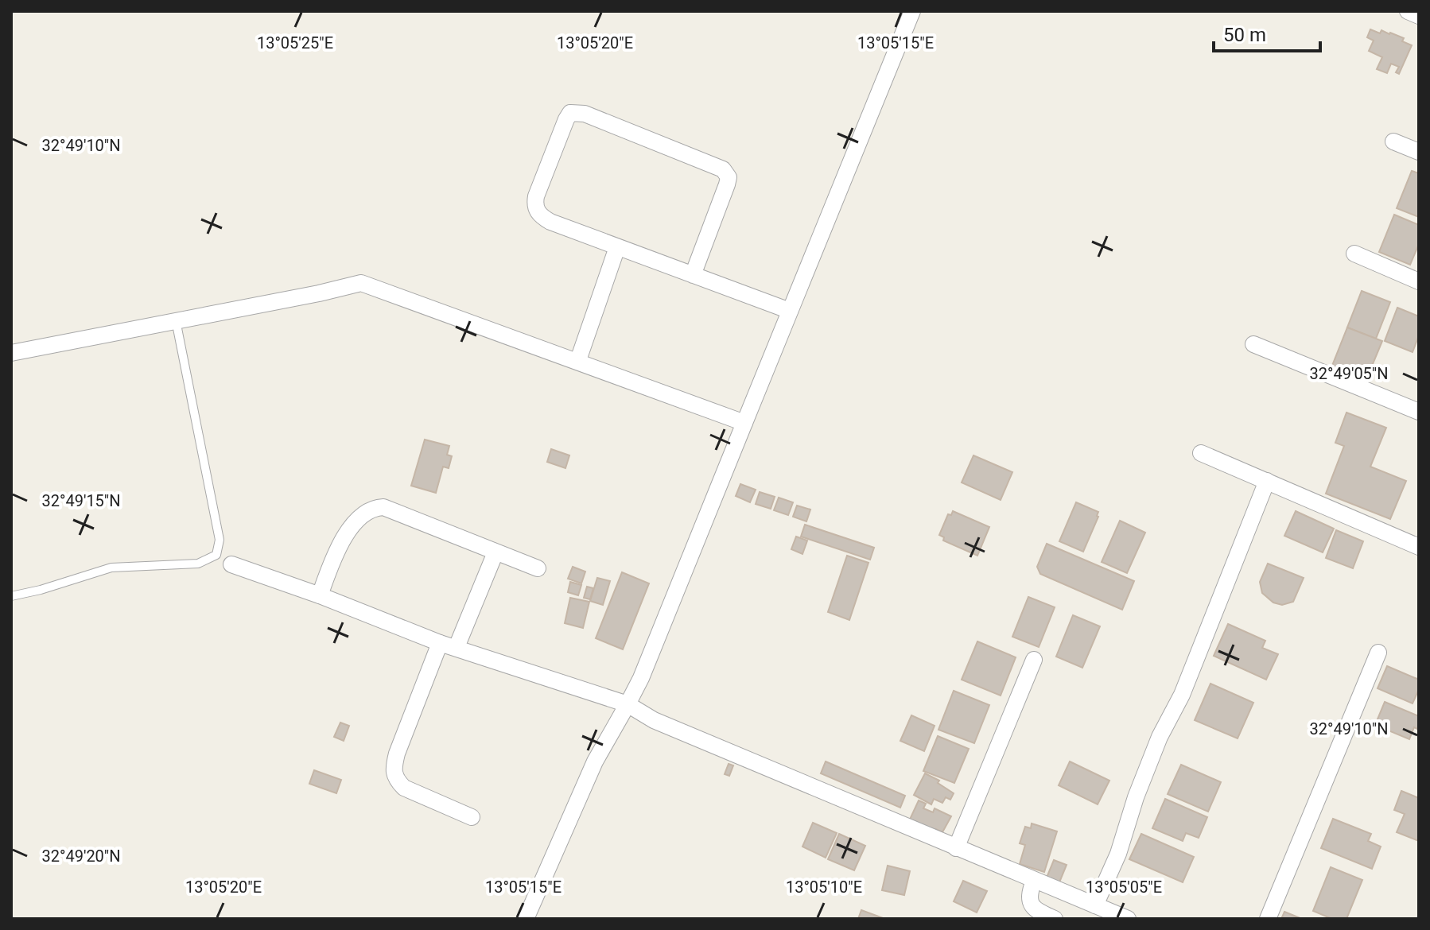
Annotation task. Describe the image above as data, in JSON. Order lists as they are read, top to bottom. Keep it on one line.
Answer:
{"scale_bar":"50 m","coordinates":["13°05'20\"E","13°05'15\"E","13°05'25\"E","32°49'10\"N","32°49'05\"N","32°49'15\"N","32°49'20\"N","13°05'10\"E","13°05'05\"E"]}
